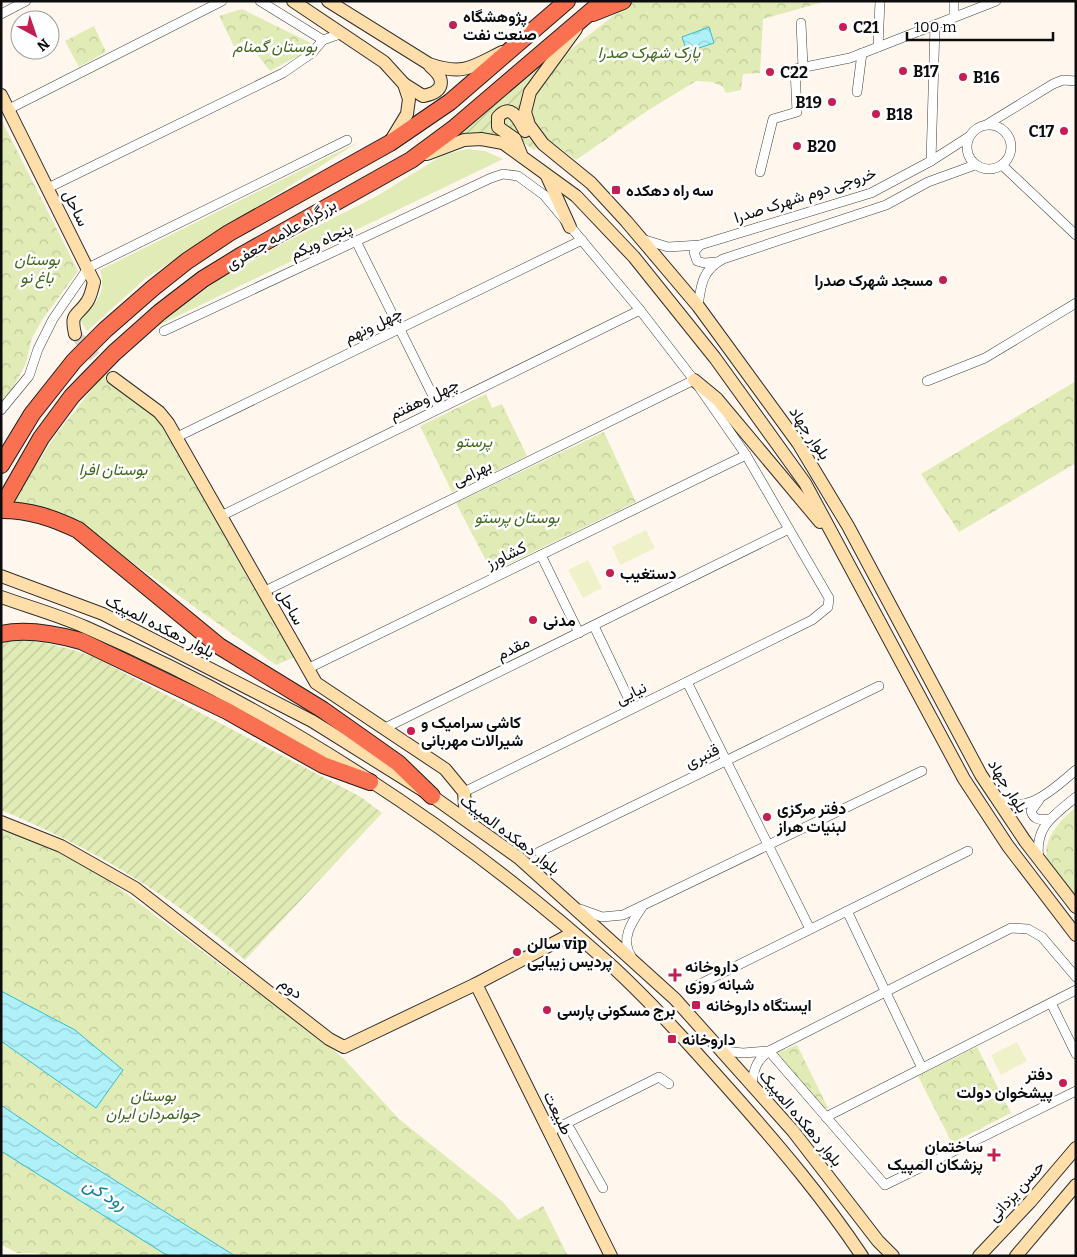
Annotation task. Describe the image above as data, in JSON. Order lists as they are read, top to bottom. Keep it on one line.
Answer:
{"streets":{"highway":["بزرگراه علامه جعفری"],"street":["خروجی دوم شهرک صدرا","ساحل","پنجاه ویکم","چهل ونهم","چهل وهفتم","بلوار جهاد","بهرامی","کشاورز","بلوار دهکده المپیک","مقدم","نیایی","قنبری","دوم","طبیعت","حسن یزدانی"]},"crossings":[["خروجی دوم شهرک صدرا","بلوار جهاد"],["ساحل","چهل ونهم"],["ساحل","چهل وهفتم"],["ساحل","بهرامی"],["ساحل","کشاورز"],["ساحل","مقدم"],["ساحل","نیایی"],["بزرگراه علامه جعفری","بلوار جهاد"],["پنجاه ویکم","چهل ونهم"],["پنجاه ویکم","چهل وهفتم"],["پنجاه ویکم","بهرامی"],["پنجاه ویکم","کشاورز"],["پنجاه ویکم","مقدم"],["پنجاه ویکم","نیایی"],["بلوار دهکده المپیک","دوم"],["دوم","طبیعت"]],"water":["رود کن"],"parks":["بوستان گمنام","پارک شهرک صدرا","بوستان باغ نو","پرستو","بوستان افرا","بوستان پرستو","بوستان جوانمردان ایران"],"places":{"other":["پژوهشگاه صنعت نفت","C21","B17","C22","B16","B19","B18","C17","B20","مسجد شهرک صدرا","دستغیب","مدنی","کاشی سرامیک و شیرالات مهربانی","دفتر مرکزی لبنیات هراز","سالن vip پردیس زیبایی","برج مسکونی پارسی","دفتر پیشخوان دولت"],"transit":["سه راه دهکده","ایستگاه داروخانه","داروخانه"],"health":["داروخانه شبانه روزی","ساختمان پزشکان المپیک"]},"scale_bar":"100 m","north":"bottom right"}
